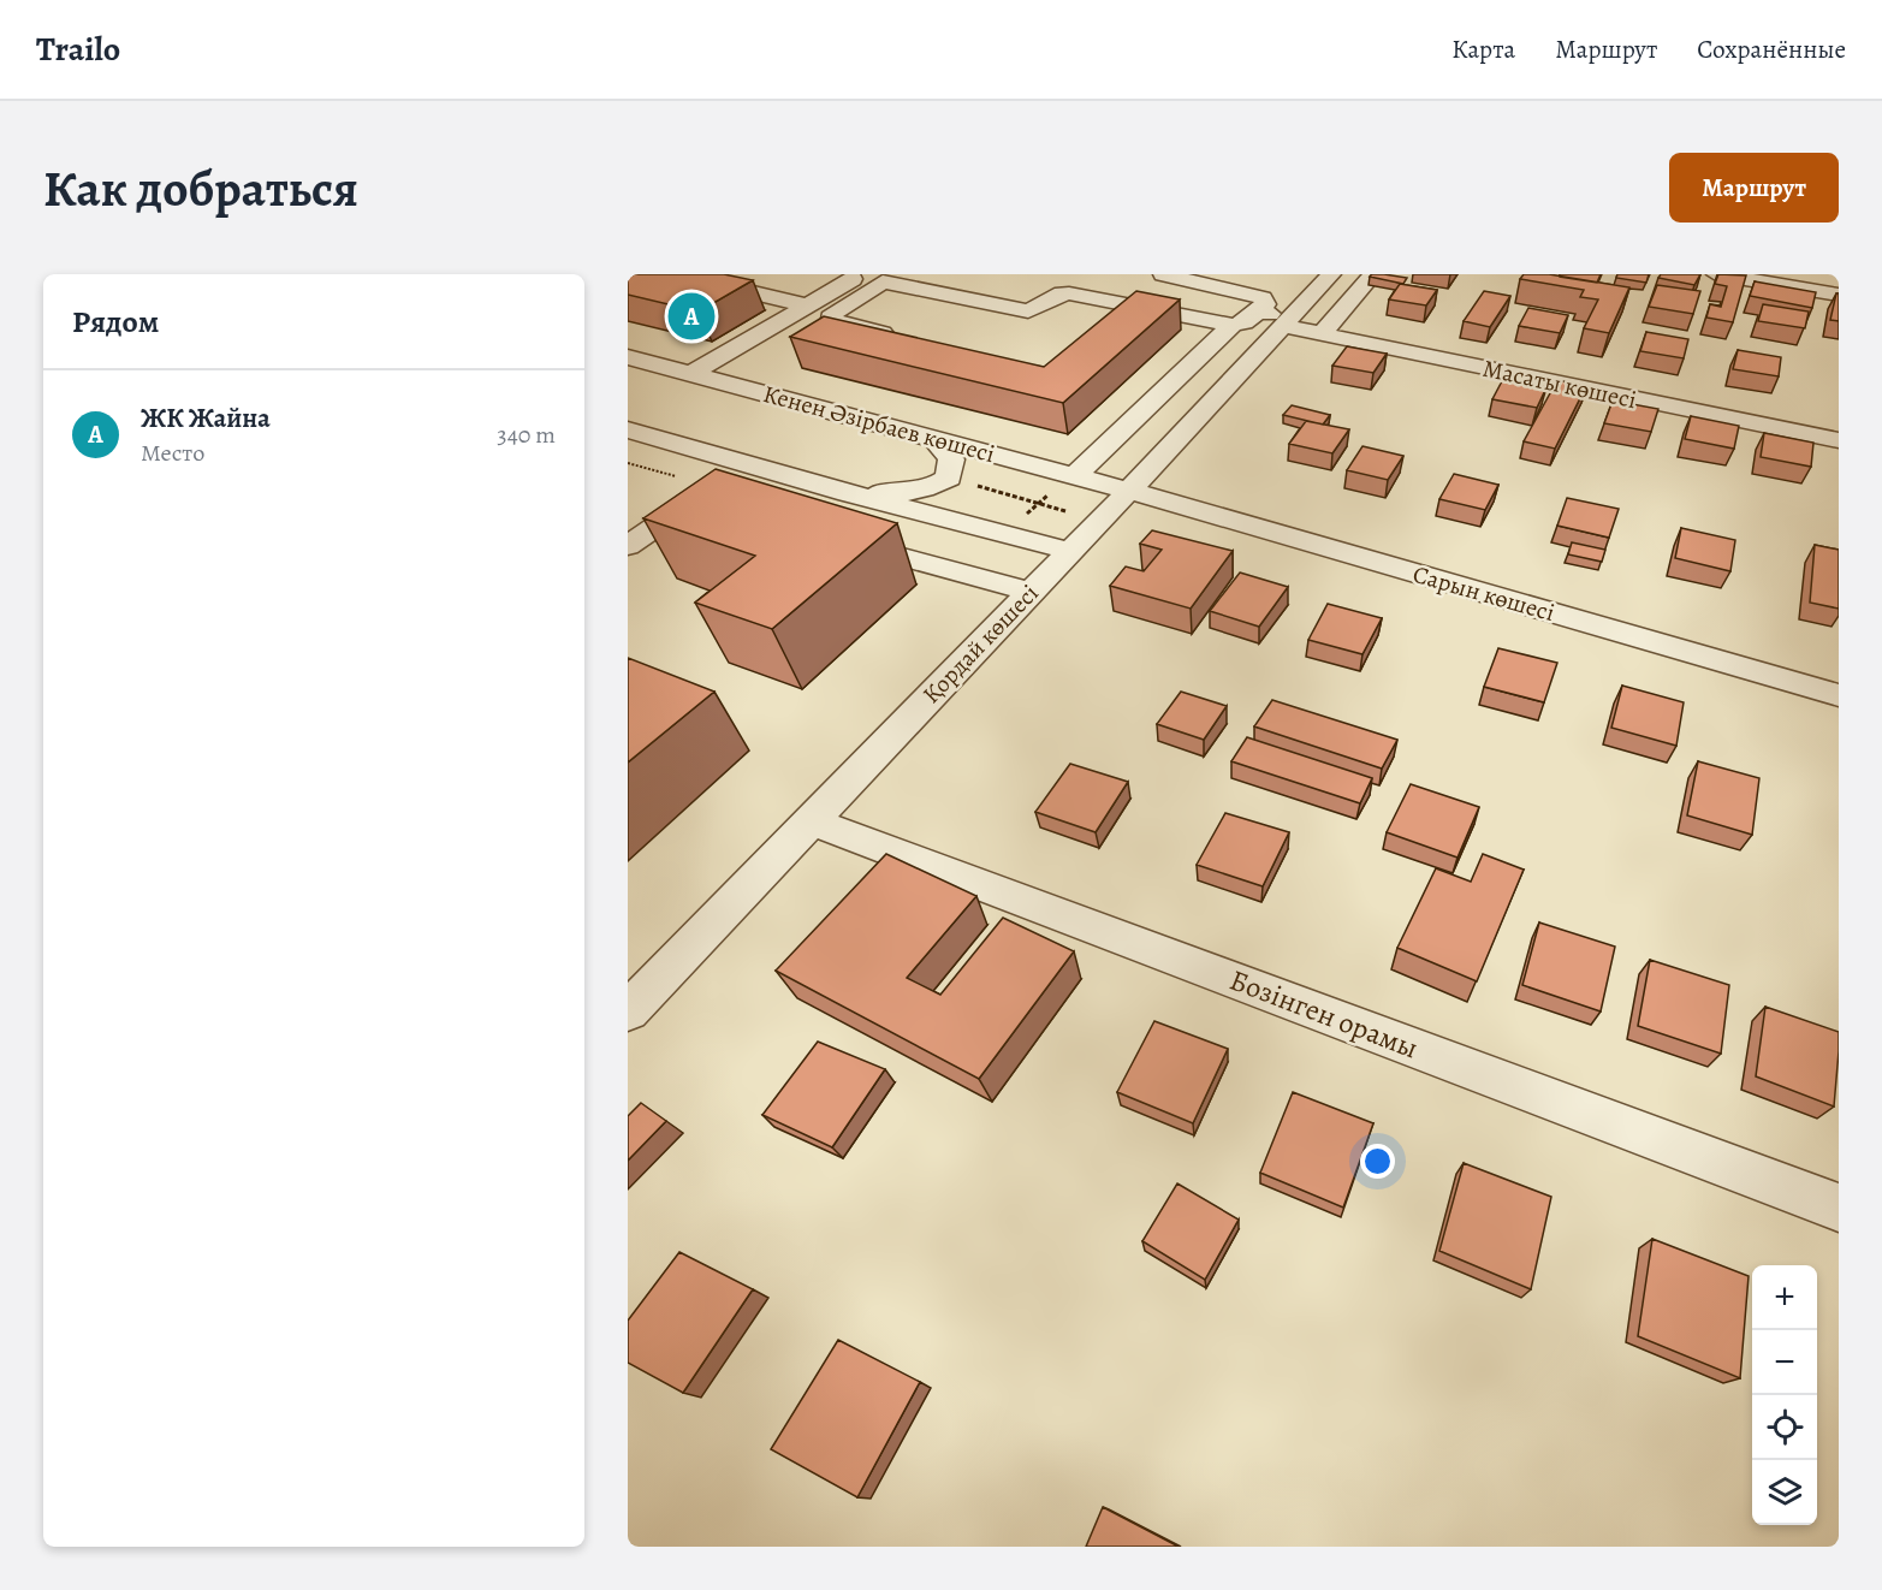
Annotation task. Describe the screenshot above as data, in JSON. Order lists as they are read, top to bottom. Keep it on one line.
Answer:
{"streets":{"street":["Масаты көшесі","Кенен Әзірбаев көшесі","Сарын көшесі","Қордай көшесі","Бозінген орамы"]},"crossings":[["Масаты көшесі","Қордай көшесі"],["Кенен Әзірбаев көшесі","Сарын көшесі"],["Кенен Әзірбаев көшесі","Қордай көшесі"],["Сарын көшесі","Қордай көшесі"],["Қордай көшесі","Бозінген орамы"]],"page":{"header":"Trailo","nav":["Карта","Маршрут","Сохранённые"],"buttons":"Маршрут","title":"Как добраться","heading":"Рядом","pins":"A","list":[{"mark":"A","name":"ЖК Жайна","note":"Место","value":"340 m"}],"map_buttons":["+","−"]}}
